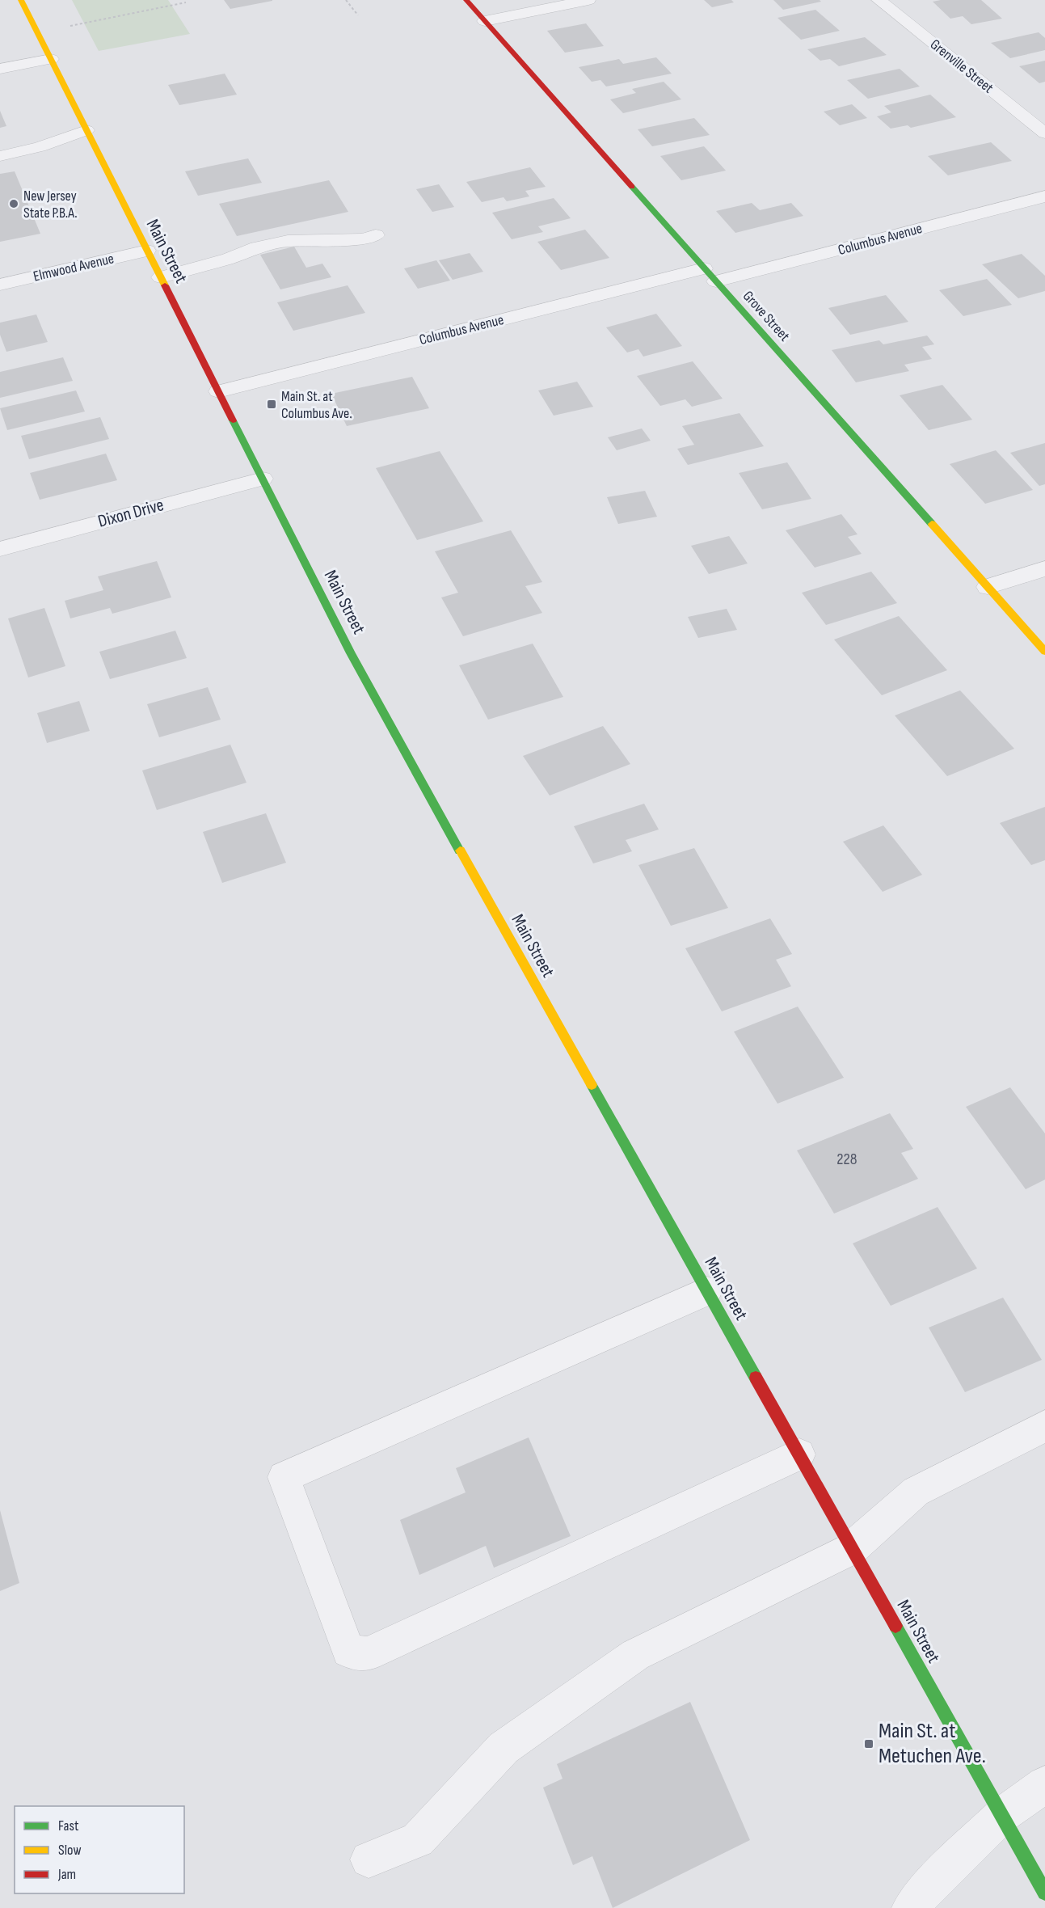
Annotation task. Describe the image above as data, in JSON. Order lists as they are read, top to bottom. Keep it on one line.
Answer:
{"streets":{"main road":["Main Street","Grove Street"],"street":["Grenville Street","Columbus Avenue","Elmwood Avenue","Dixon Drive"]},"crossings":[["Columbus Avenue","Main Street"],["Columbus Avenue","Grove Street"],["Main Street","Elmwood Avenue"],["Main Street","Dixon Drive"]],"places":{"other":["New Jersey State P.B.A."],"transit":["Main St. at Columbus Ave.","Main St. at Metuchen Ave."]},"house_numbers":["228"],"legend":["Fast","Slow","Jam"]}
